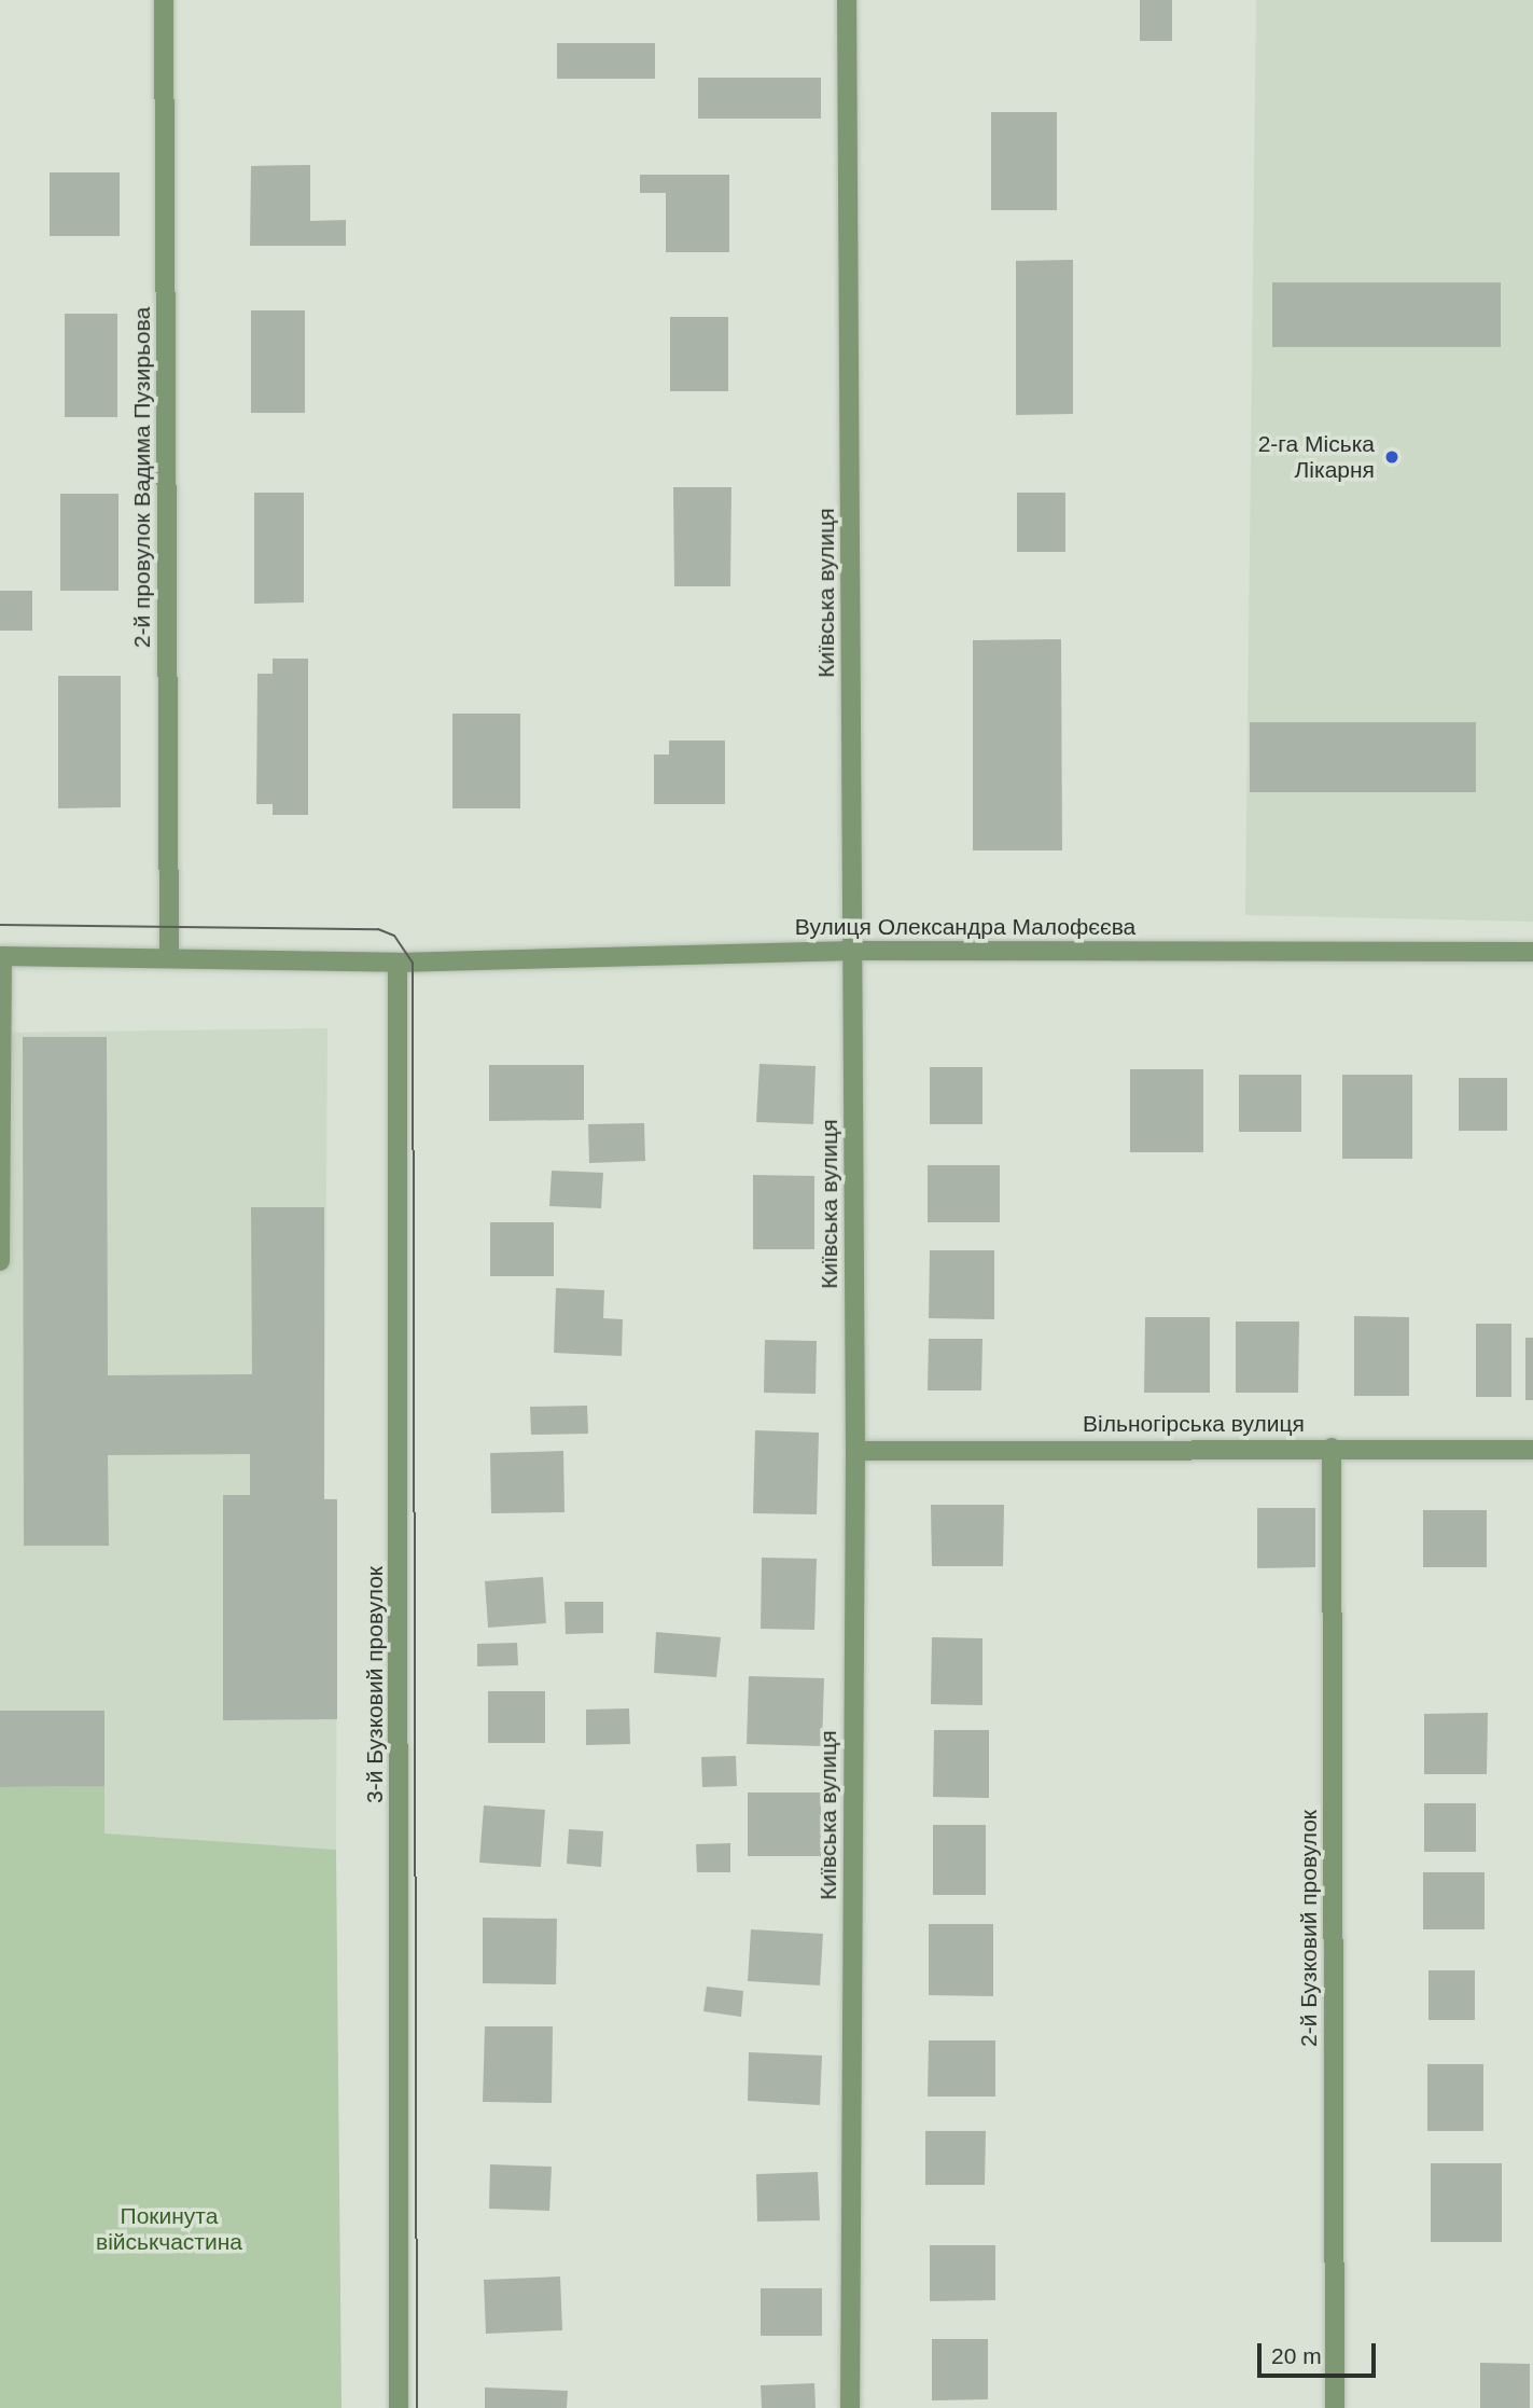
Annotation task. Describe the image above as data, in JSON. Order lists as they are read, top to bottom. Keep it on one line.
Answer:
{"streets":{"street":["2-й провулок Вадима Пузирьова","Київська вулиця","Вулиця Олександра Малофєєва","Вільногірська вулиця","3-й Бузковий провулок","2-й Бузковий провулок"]},"crossings":[["Київська вулиця","Вулиця Олександра Малофєєва"],["Київська вулиця","Вільногірська вулиця"],["Вулиця Олександра Малофєєва","3-й Бузковий провулок"],["Вільногірська вулиця","2-й Бузковий провулок"]],"parks":["Покинута військчастина"],"places":["2-га Міська Лікарня"],"scale_bar":"20 m"}
